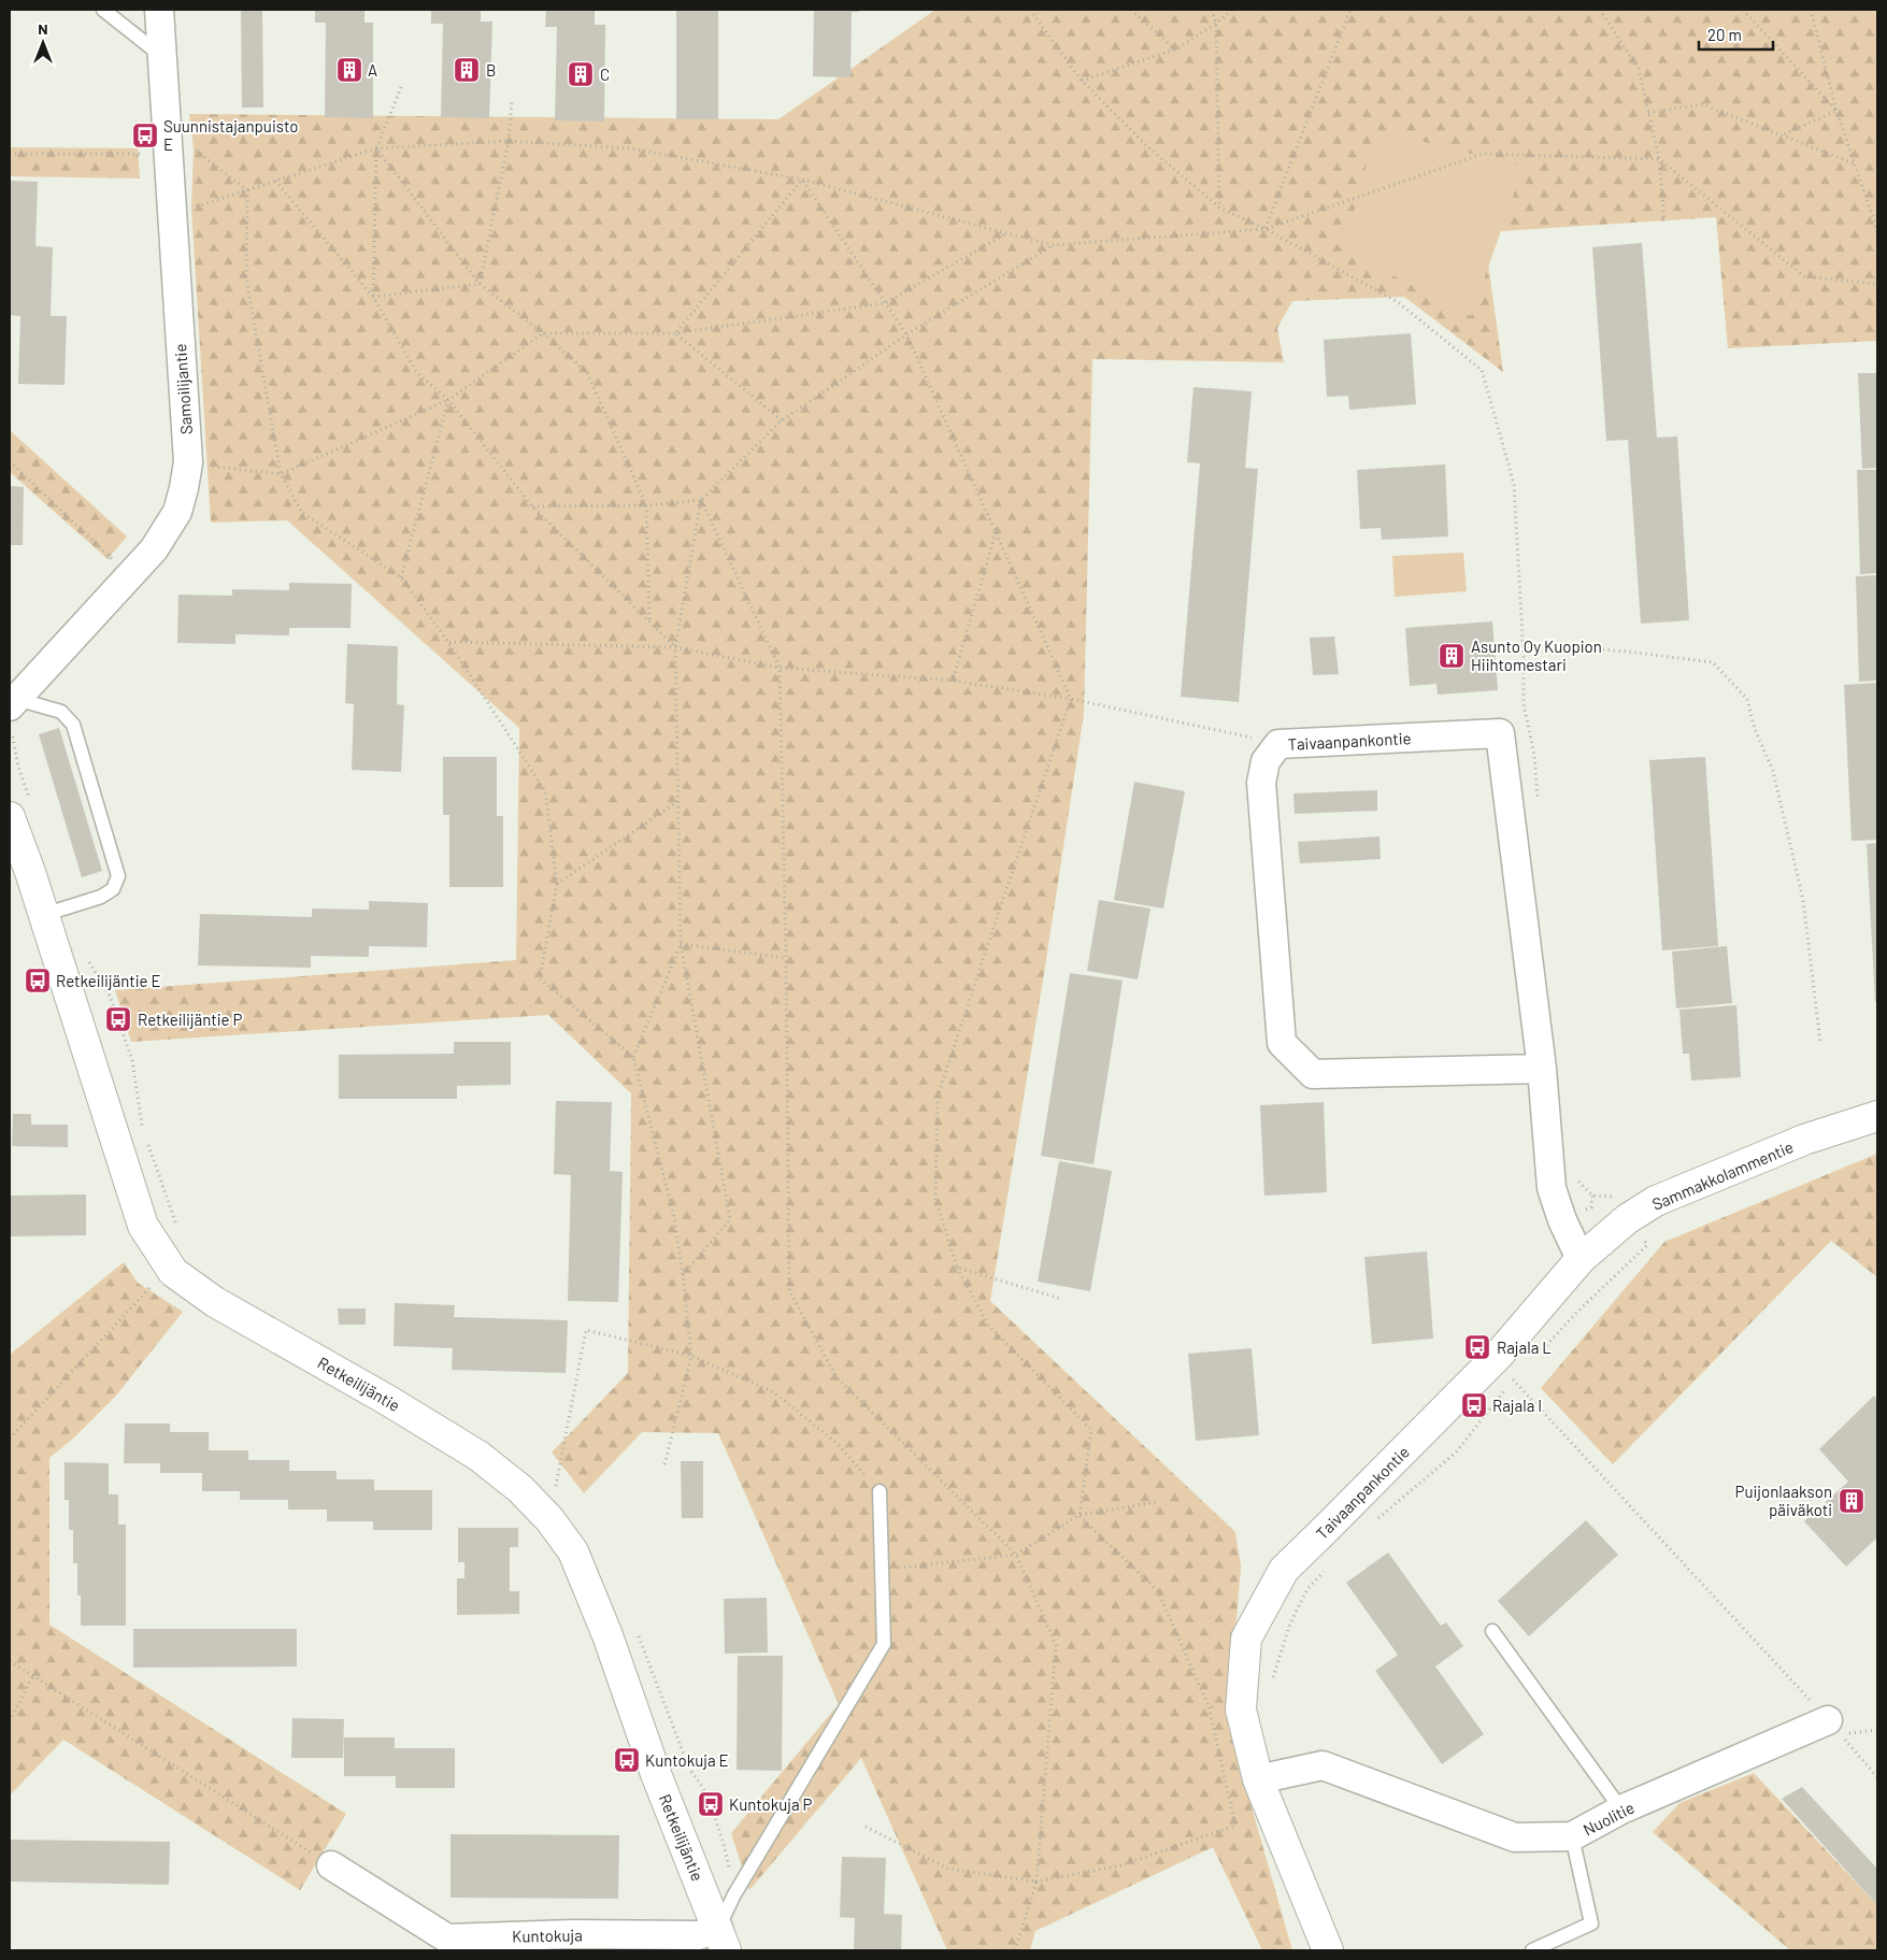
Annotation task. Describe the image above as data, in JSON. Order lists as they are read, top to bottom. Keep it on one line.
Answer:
{"streets":{"street":["Samoilijantie","Taivaanpankontie","Sammakkolammentie","Retkeilijäntie","Nuolitie","Kuntokuja"]},"crossings":[["Taivaanpankontie","Sammakkolammentie"],["Taivaanpankontie","Nuolitie"],["Retkeilijäntie","Kuntokuja"]],"places":{"building":["A","B","C","Asunto Oy Kuopion Hiihtomestari","Puijonlaakson päiväkoti"],"bus stop":["Suunnistajanpuisto E","Retkeilijäntie E","Retkeilijäntie P","Rajala L","Rajala I","Kuntokuja E","Kuntokuja P"]},"scale_bar":"20 m","north":"top"}
